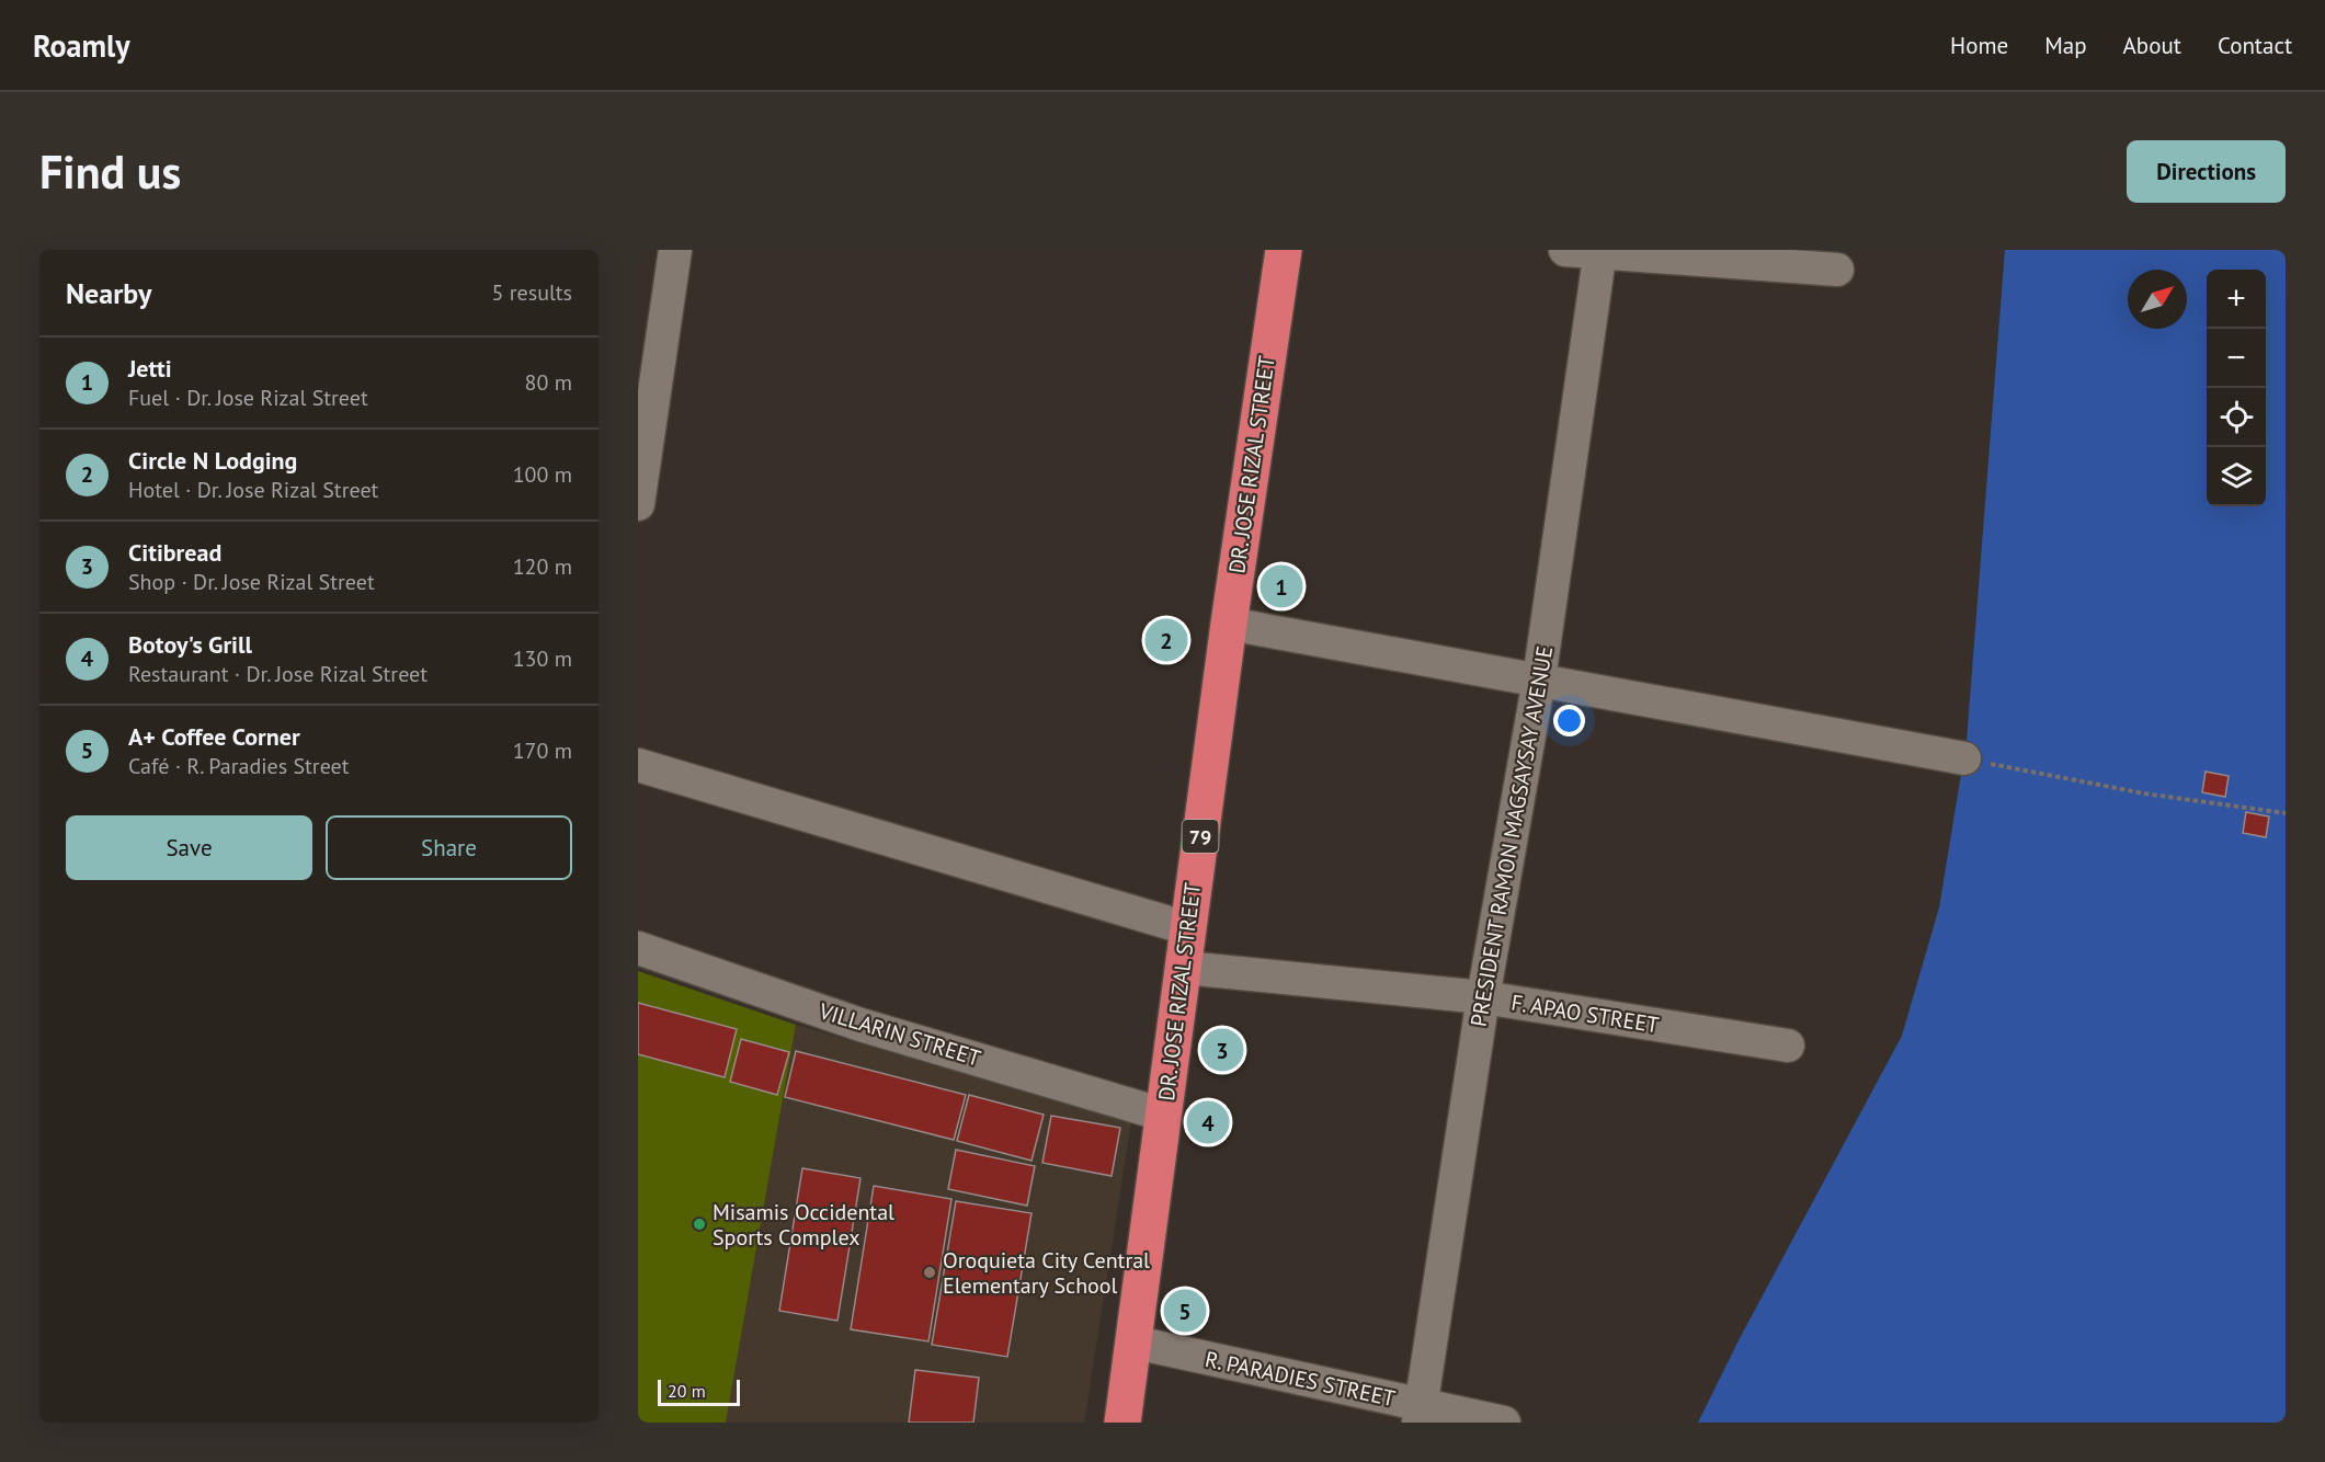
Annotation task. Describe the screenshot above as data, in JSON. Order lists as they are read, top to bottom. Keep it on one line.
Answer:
{"streets":{"highway":["DR. JOSE RIZAL STREET","79"],"street":["PRESIDENT RAMON MAGSAYSAY AVENUE","F. APAO STREET","VILLARIN STREET","R. PARADIES STREET"]},"crossings":[["DR. JOSE RIZAL STREET","F. APAO STREET"],["DR. JOSE RIZAL STREET","VILLARIN STREET"],["DR. JOSE RIZAL STREET","R. PARADIES STREET"],["PRESIDENT RAMON MAGSAYSAY AVENUE","F. APAO STREET"],["PRESIDENT RAMON MAGSAYSAY AVENUE","R. PARADIES STREET"]],"places":["Misamis Occidental Sports Complex","Oroquieta City Central Elementary School"],"scale_bar":"20 m","north":"top right","page":{"header":"Roamly","nav":["Home","Map","About","Contact"],"buttons":["Directions",["Save","Share"]],"title":"Find us","heading":["Nearby","5 results"],"map_buttons":["+","−"],"list":[{"mark":"1","name":"Jetti","note":"Fuel · Dr. Jose Rizal Street","value":"80 m"},{"mark":"2","name":"Circle N Lodging","note":"Hotel · Dr. Jose Rizal Street","value":"100 m"},{"mark":"3","name":"Citibread","note":"Shop · Dr. Jose Rizal Street","value":"120 m"},{"mark":"4","name":"Botoy's Grill","note":"Restaurant · Dr. Jose Rizal Street","value":"130 m"},{"mark":"5","name":"A+ Coffee Corner","note":"Café · R. Paradies Street","value":"170 m"}],"pins":["1","2","3","4","5"],"scale":"20 m"}}
